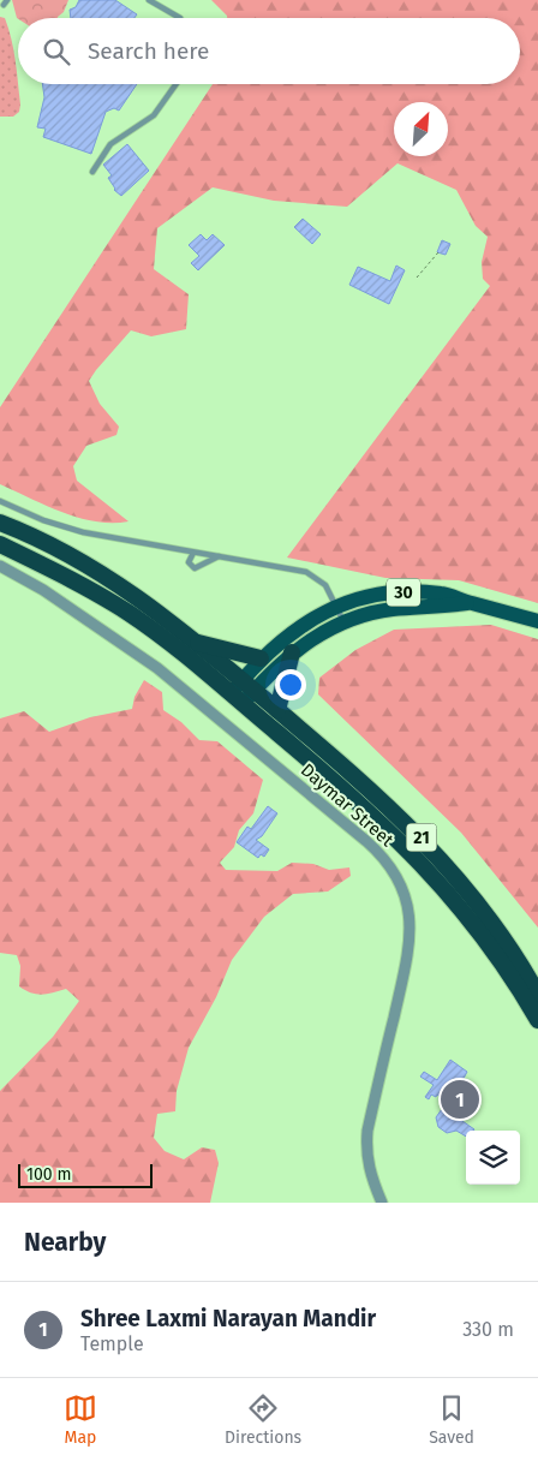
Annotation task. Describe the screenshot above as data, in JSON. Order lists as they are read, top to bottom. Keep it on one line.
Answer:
{"streets":{"highway":["21"],"main road":["30"],"street":["Daymar Street"]},"crossings":[["30","21"]],"scale_bar":"100 m","north":"top right","page":{"search":"Search here","pins":"1","scale":"100 m","heading":"Nearby","list":[{"mark":"1","name":"Shree Laxmi Narayan Mandir","note":"Temple","value":"330 m"}],"nav":["Map","Directions","Saved"]}}
